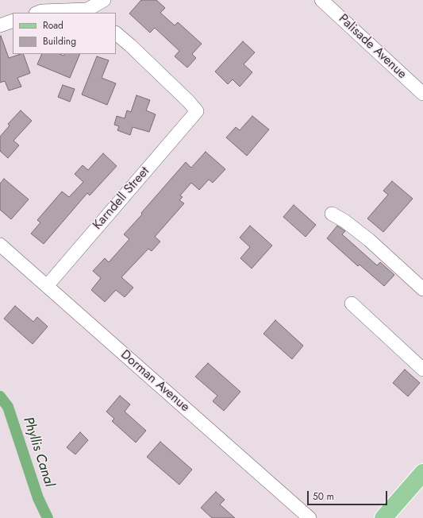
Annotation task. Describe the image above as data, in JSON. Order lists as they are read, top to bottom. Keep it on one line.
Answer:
{"streets":{"street":["Palisade Avenue","Karndell Street","Dorman Avenue"]},"crossings":[["Karndell Street","Dorman Avenue"]],"water":["Phyllis Canal"],"legend":["Road","Building"],"scale_bar":"50 m"}
